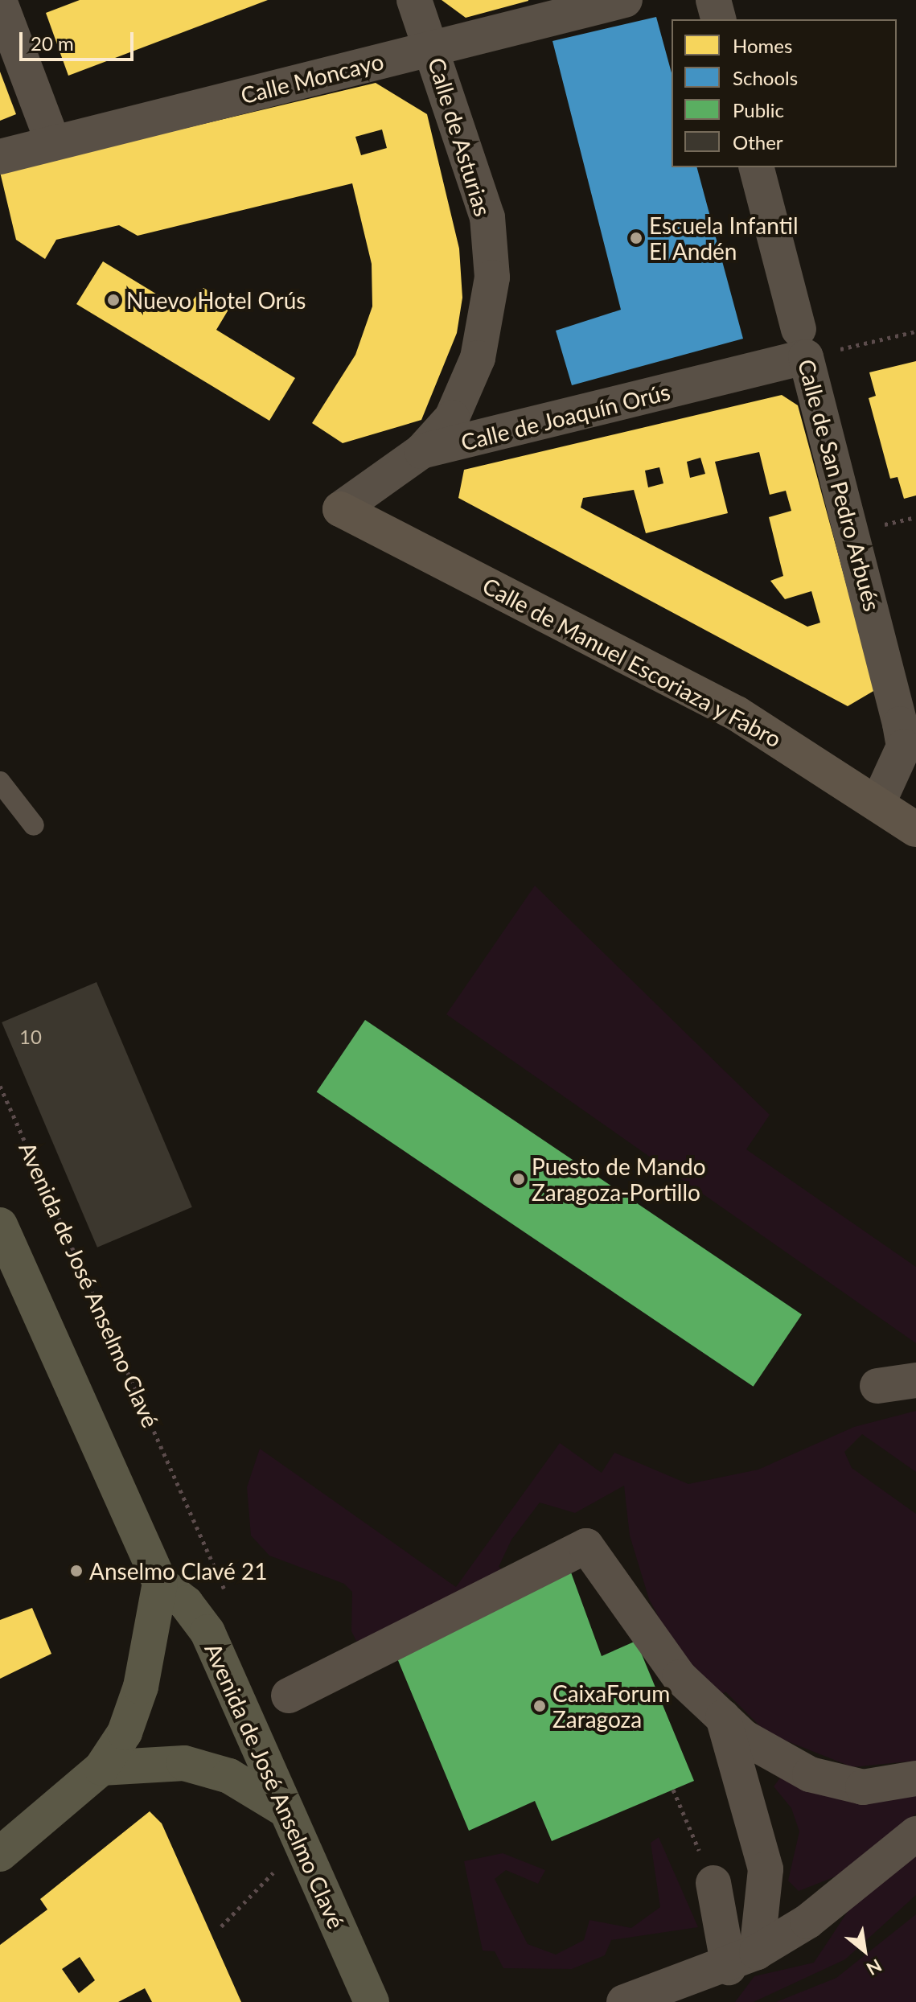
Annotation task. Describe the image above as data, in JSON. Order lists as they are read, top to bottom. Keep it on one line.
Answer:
{"streets":{"main road":["Avenida de José Anselmo Clavé"],"street":["Calle Moncayo","Calle de Asturias","Calle de Joaquín Orús","Calle de San Pedro Arbués","Calle de Manuel Escoriaza y Fabro"]},"crossings":[["Calle Moncayo","Calle de Asturias"],["Calle de Asturias","Calle de Joaquín Orús"],["Calle de Joaquín Orús","Calle de San Pedro Arbués"],["Calle de Joaquín Orús","Calle de Manuel Escoriaza y Fabro"],["Calle de San Pedro Arbués","Calle de Manuel Escoriaza y Fabro"]],"places":["Escuela Infantil El Andén","Nuevo Hotel Orús","Puesto de Mando Zaragoza-Portillo","Anselmo Clavé 21","CaixaForum Zaragoza"],"house_numbers":["10"],"legend":["Homes","Schools","Public","Other"],"scale_bar":"20 m","north":"bottom right"}
